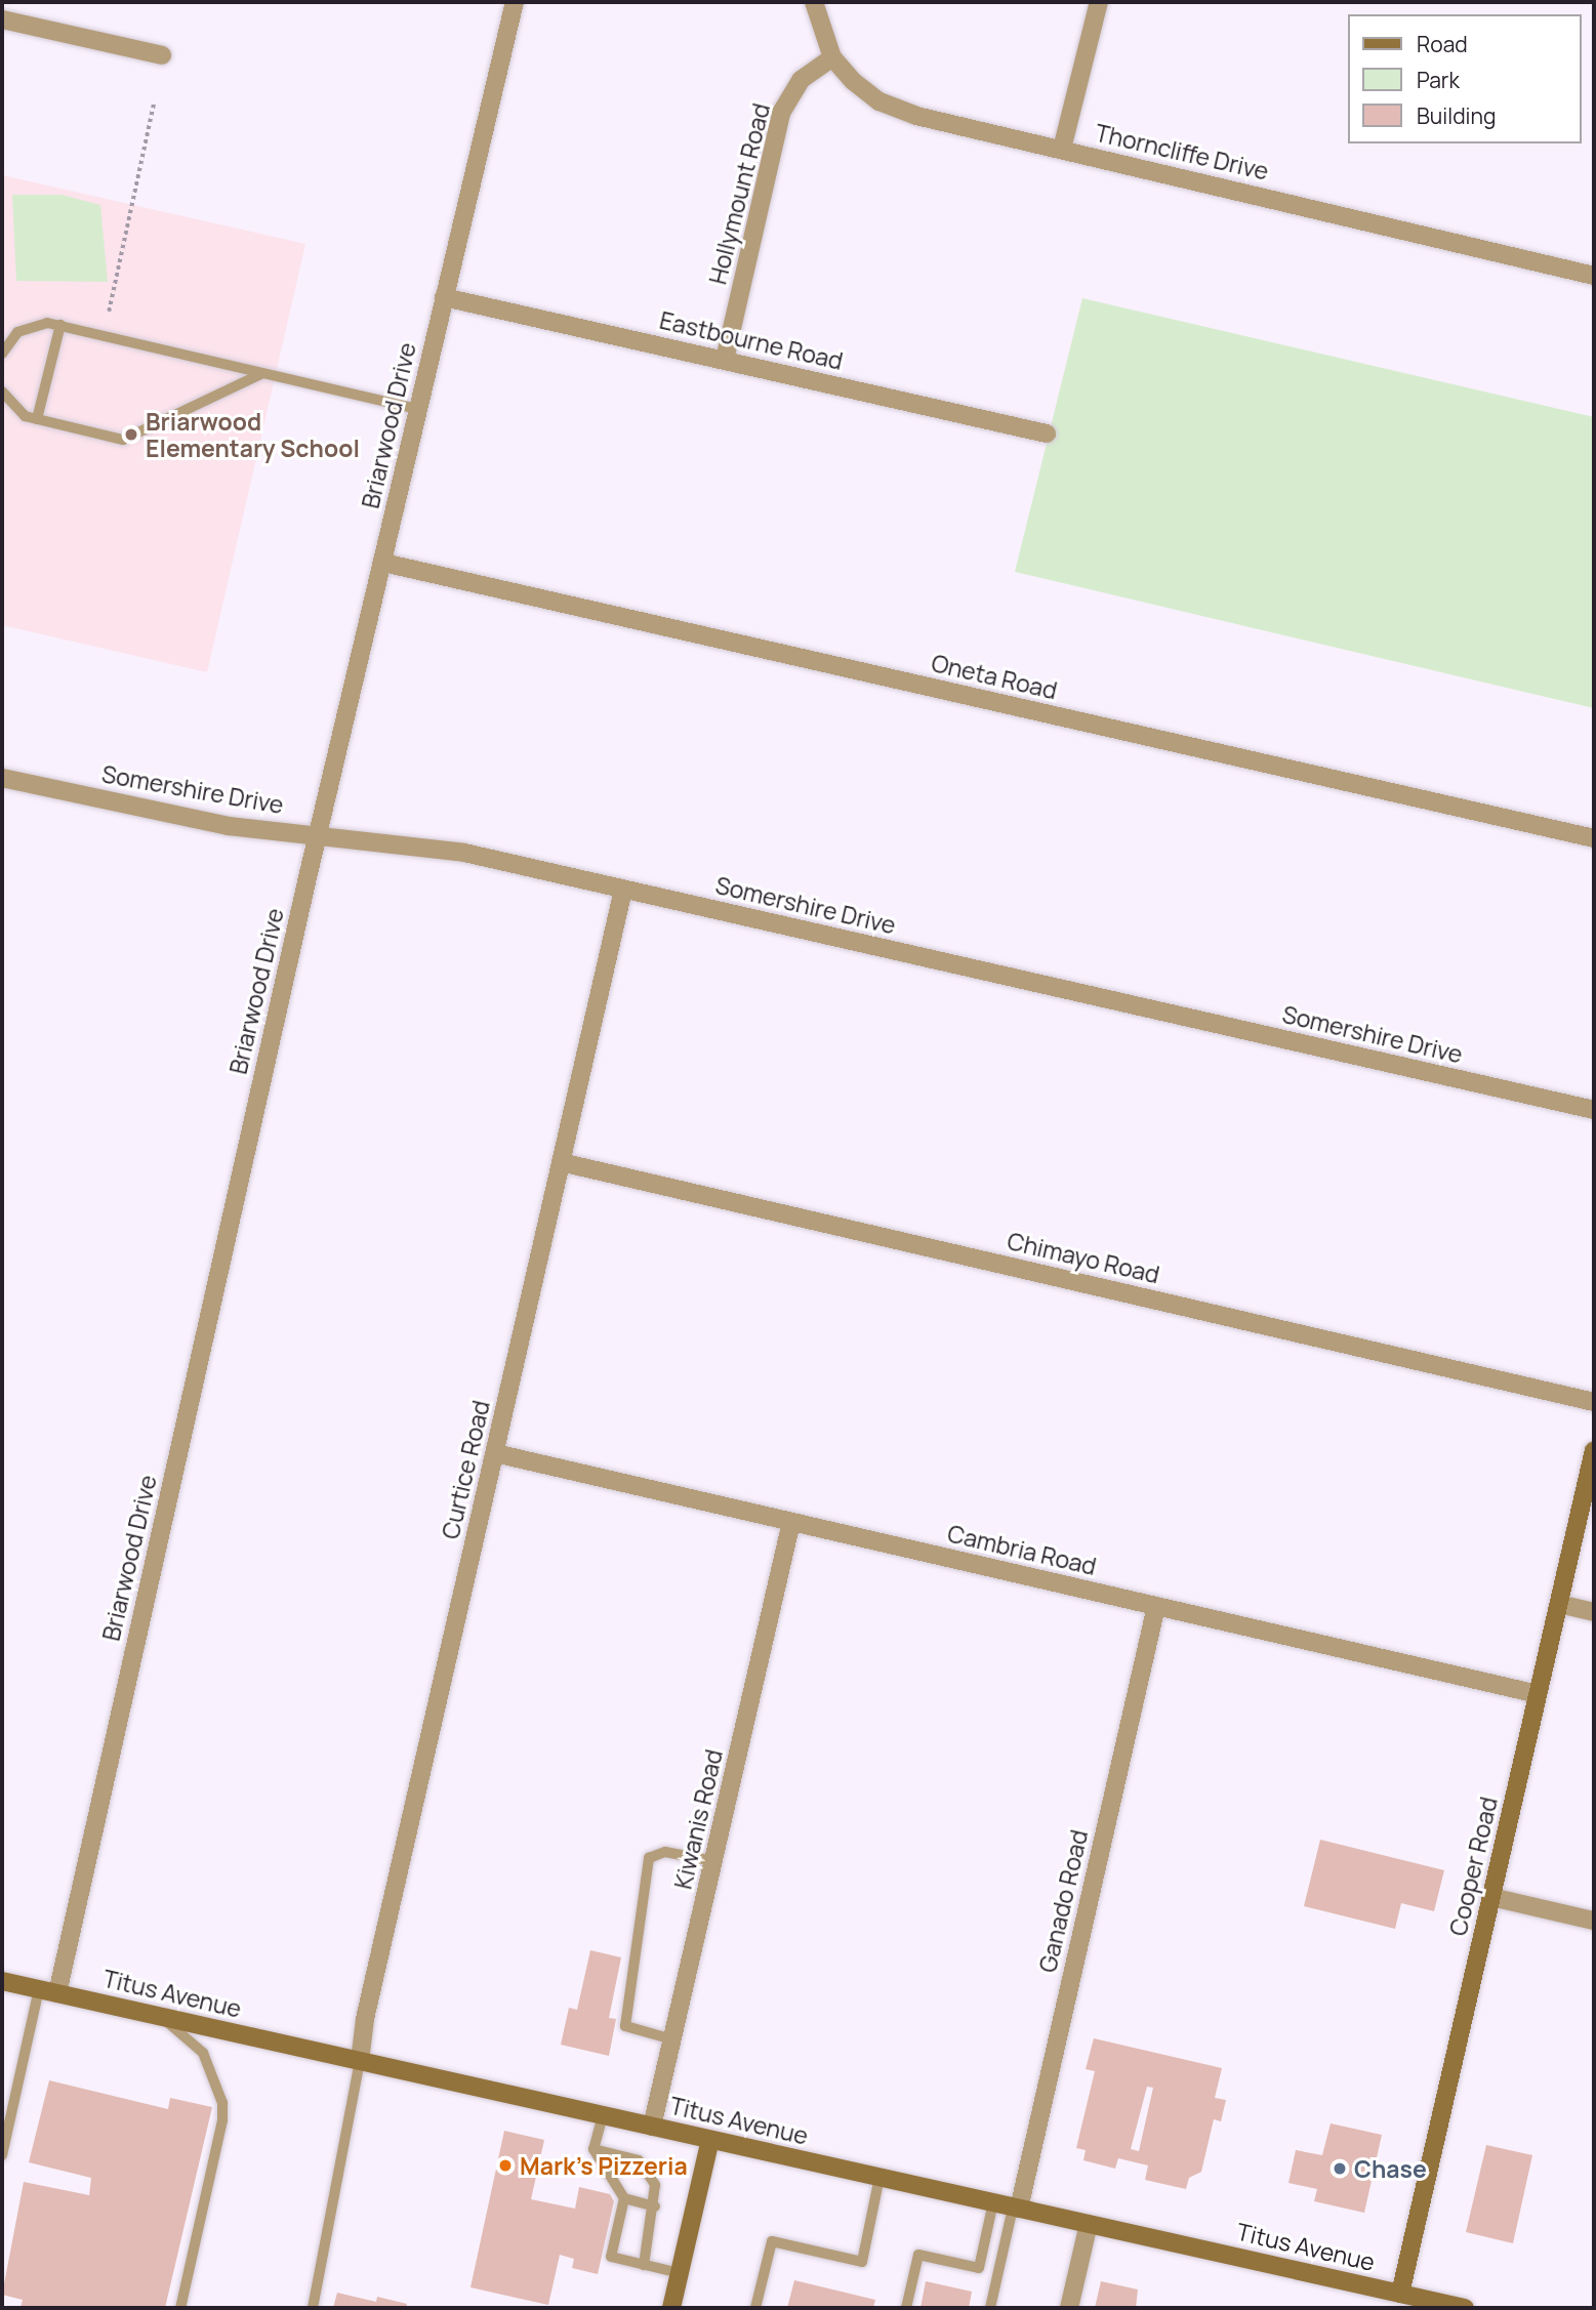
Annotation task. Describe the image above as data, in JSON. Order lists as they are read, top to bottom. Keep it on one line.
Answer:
{"streets":{"main road":["Cooper Road","Titus Avenue"],"street":["Thorncliffe Drive","Hollymount Road","Eastbourne Road","Briarwood Drive","Oneta Road","Somershire Drive","Chimayo Road","Curtice Road","Cambria Road","Kiwanis Road","Ganado Road"]},"crossings":[["Thorncliffe Drive","Hollymount Road"],["Hollymount Road","Eastbourne Road"],["Eastbourne Road","Briarwood Drive"],["Briarwood Drive","Oneta Road"],["Briarwood Drive","Somershire Drive"],["Briarwood Drive","Titus Avenue"],["Somershire Drive","Curtice Road"],["Chimayo Road","Curtice Road"],["Curtice Road","Cambria Road"],["Curtice Road","Titus Avenue"],["Cambria Road","Kiwanis Road"],["Cambria Road","Cooper Road"],["Cambria Road","Ganado Road"],["Kiwanis Road","Titus Avenue"],["Cooper Road","Titus Avenue"],["Ganado Road","Titus Avenue"]],"places":["Briarwood Elementary School","Mark's Pizzeria","Chase"],"legend":["Road","Park","Building"]}
